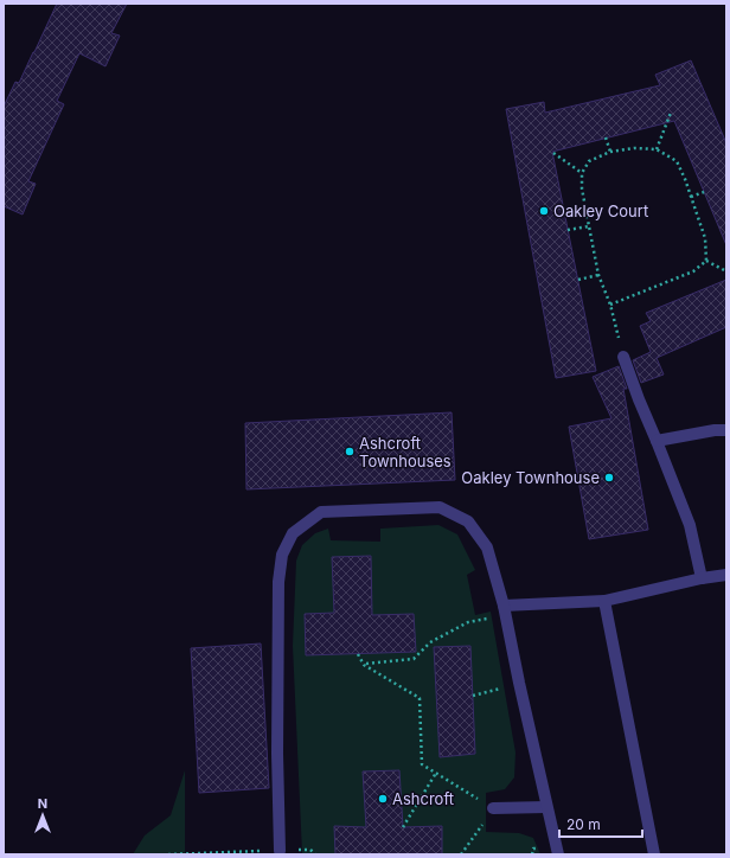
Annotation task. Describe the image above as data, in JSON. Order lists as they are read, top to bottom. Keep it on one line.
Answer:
{"places":["Oakley Court","Ashcroft Townhouses","Oakley Townhouse","Ashcroft"],"scale_bar":"20 m","north":"top"}
